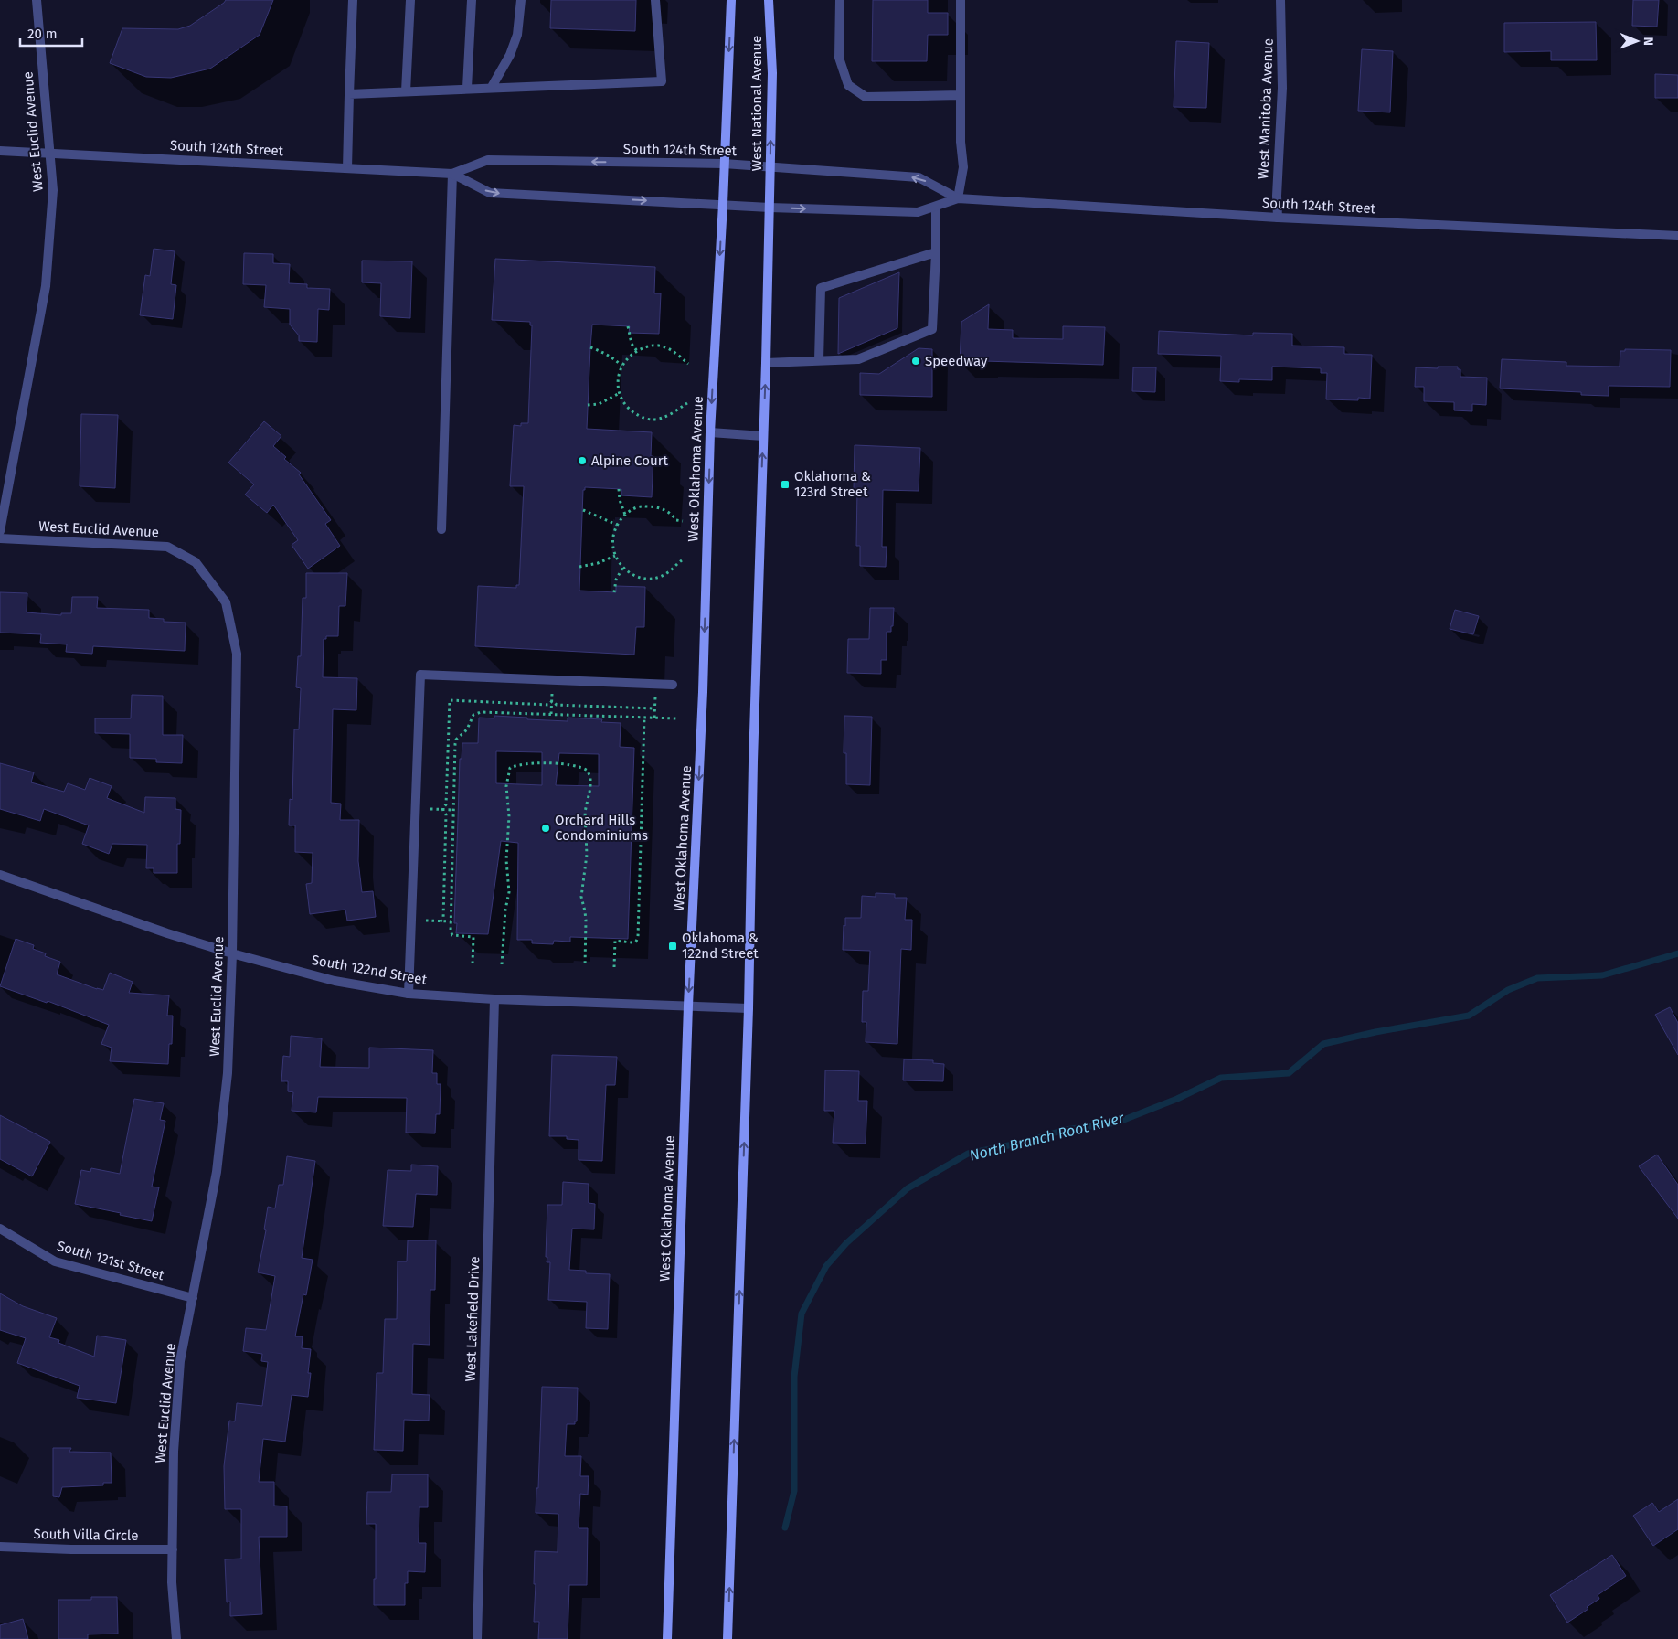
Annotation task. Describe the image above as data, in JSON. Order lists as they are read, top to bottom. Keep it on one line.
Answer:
{"streets":{"main road":["West National Avenue","West Oklahoma Avenue"],"street":["West Manitoba Avenue","West Euclid Avenue","South 124th Street","South 122nd Street","South 121st Street","West Lakefield Drive","South Villa Circle"]},"crossings":[["West National Avenue","South 124th Street"],["West National Avenue","West Oklahoma Avenue"],["West Manitoba Avenue","South 124th Street"],["West Euclid Avenue","South 124th Street"],["West Euclid Avenue","South 122nd Street"],["West Euclid Avenue","South 121st Street"],["West Euclid Avenue","South Villa Circle"],["South 124th Street","West Oklahoma Avenue"],["West Oklahoma Avenue","South 122nd Street"],["South 122nd Street","West Lakefield Drive"]],"water":["North Branch Root River"],"places":{"other":["Speedway","Alpine Court","Orchard Hills Condominiums"],"transit":["Oklahoma & 123rd Street","Oklahoma & 122nd Street"]},"scale_bar":"20 m","north":"right"}
